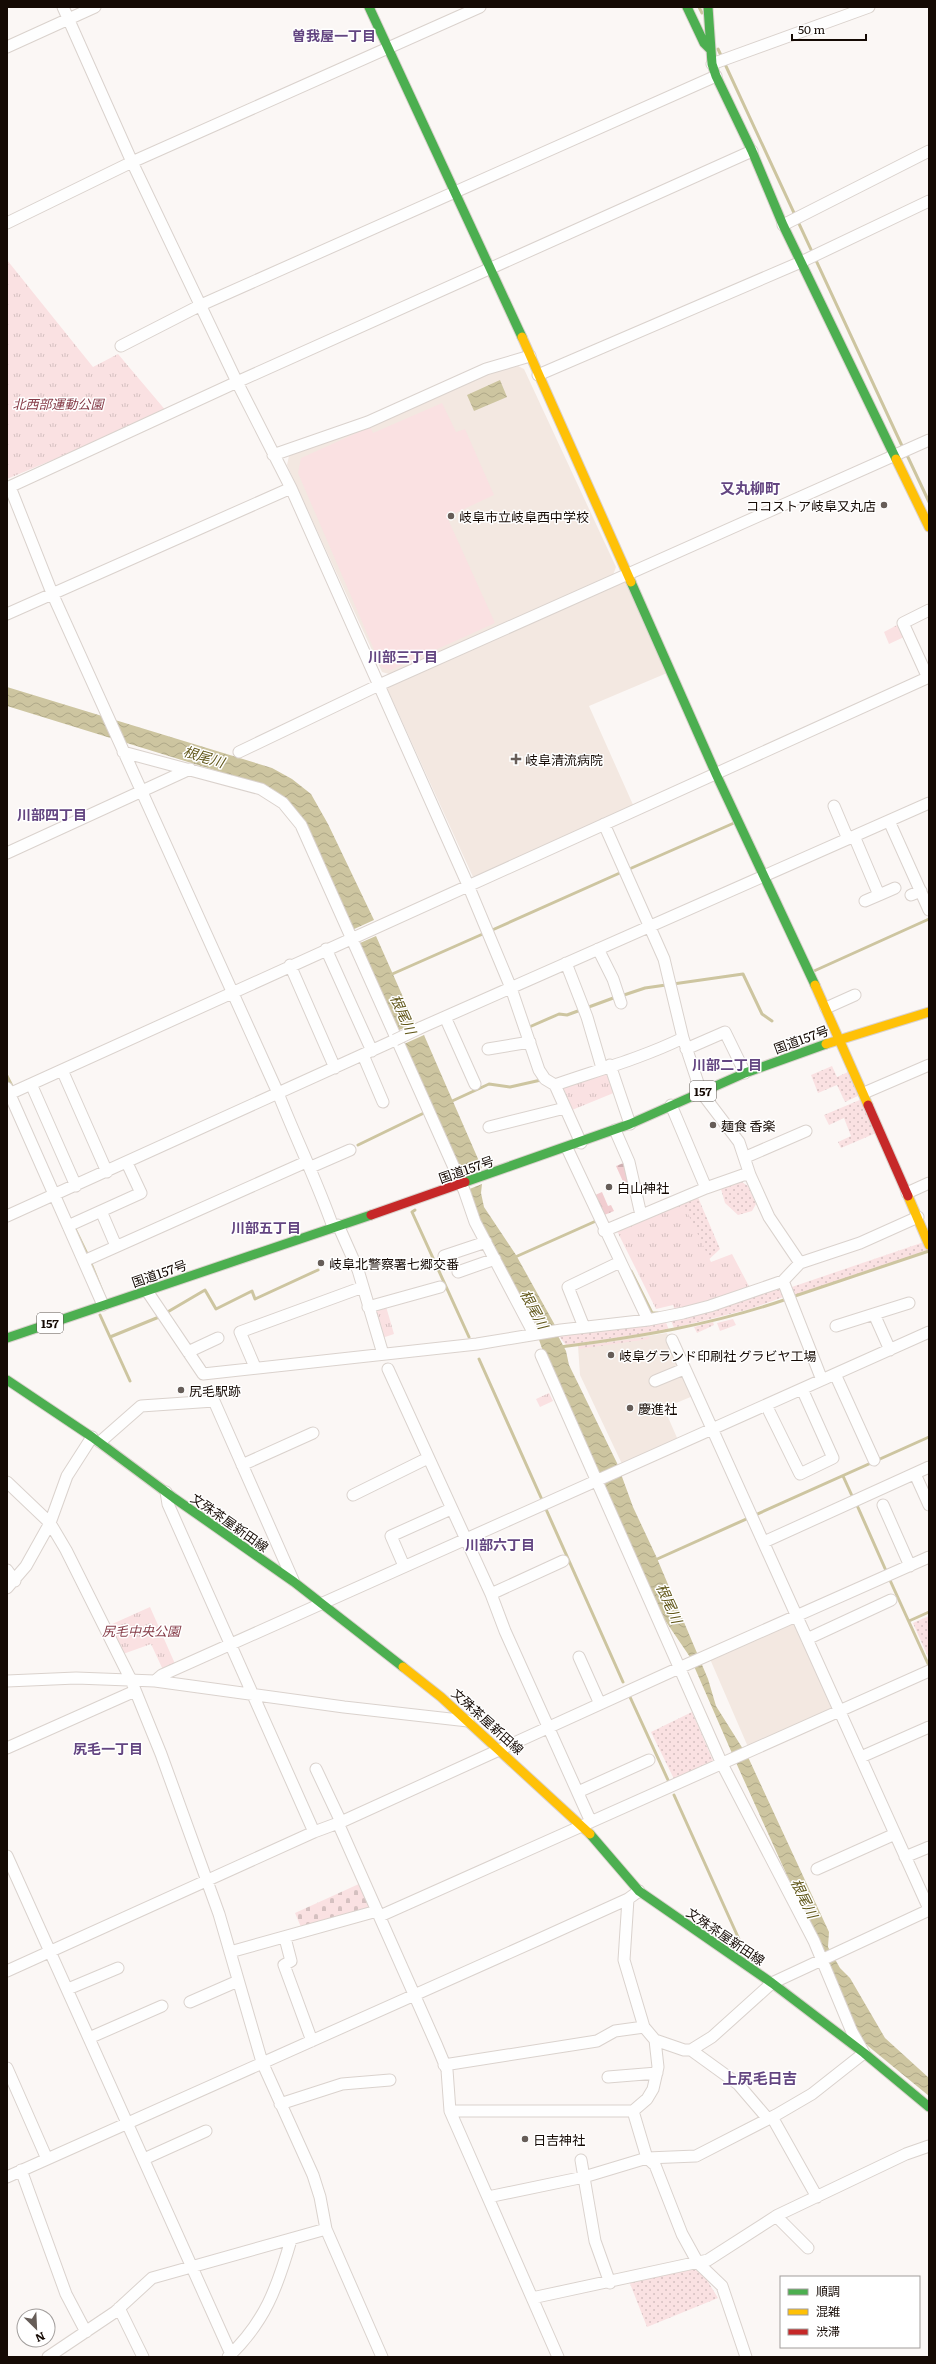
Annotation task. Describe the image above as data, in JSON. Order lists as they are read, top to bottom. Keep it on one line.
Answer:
{"streets":{"main road":["国道157号","157","文殊茶屋新田線"]},"districts":["曽我屋一丁目","又丸柳町","川部三丁目","川部四丁目","川部二丁目","川部五丁目","川部六丁目","尻毛一丁目","上尻毛日吉"],"water":["根尾川"],"parks":["北西部運動公園","尻毛中央公園"],"places":{"other":["ココストア岐阜又丸店","岐阜市立岐阜西中学校","麺食 香楽","白山神社","岐阜北警察署七郷交番","岐阜グランド印刷社 グラビヤ工場","尻毛駅跡","慶進社","日吉神社"],"health":["岐阜清流病院"]},"legend":["順調","混雑","渋滞"],"scale_bar":"50 m","north":"bottom right"}
